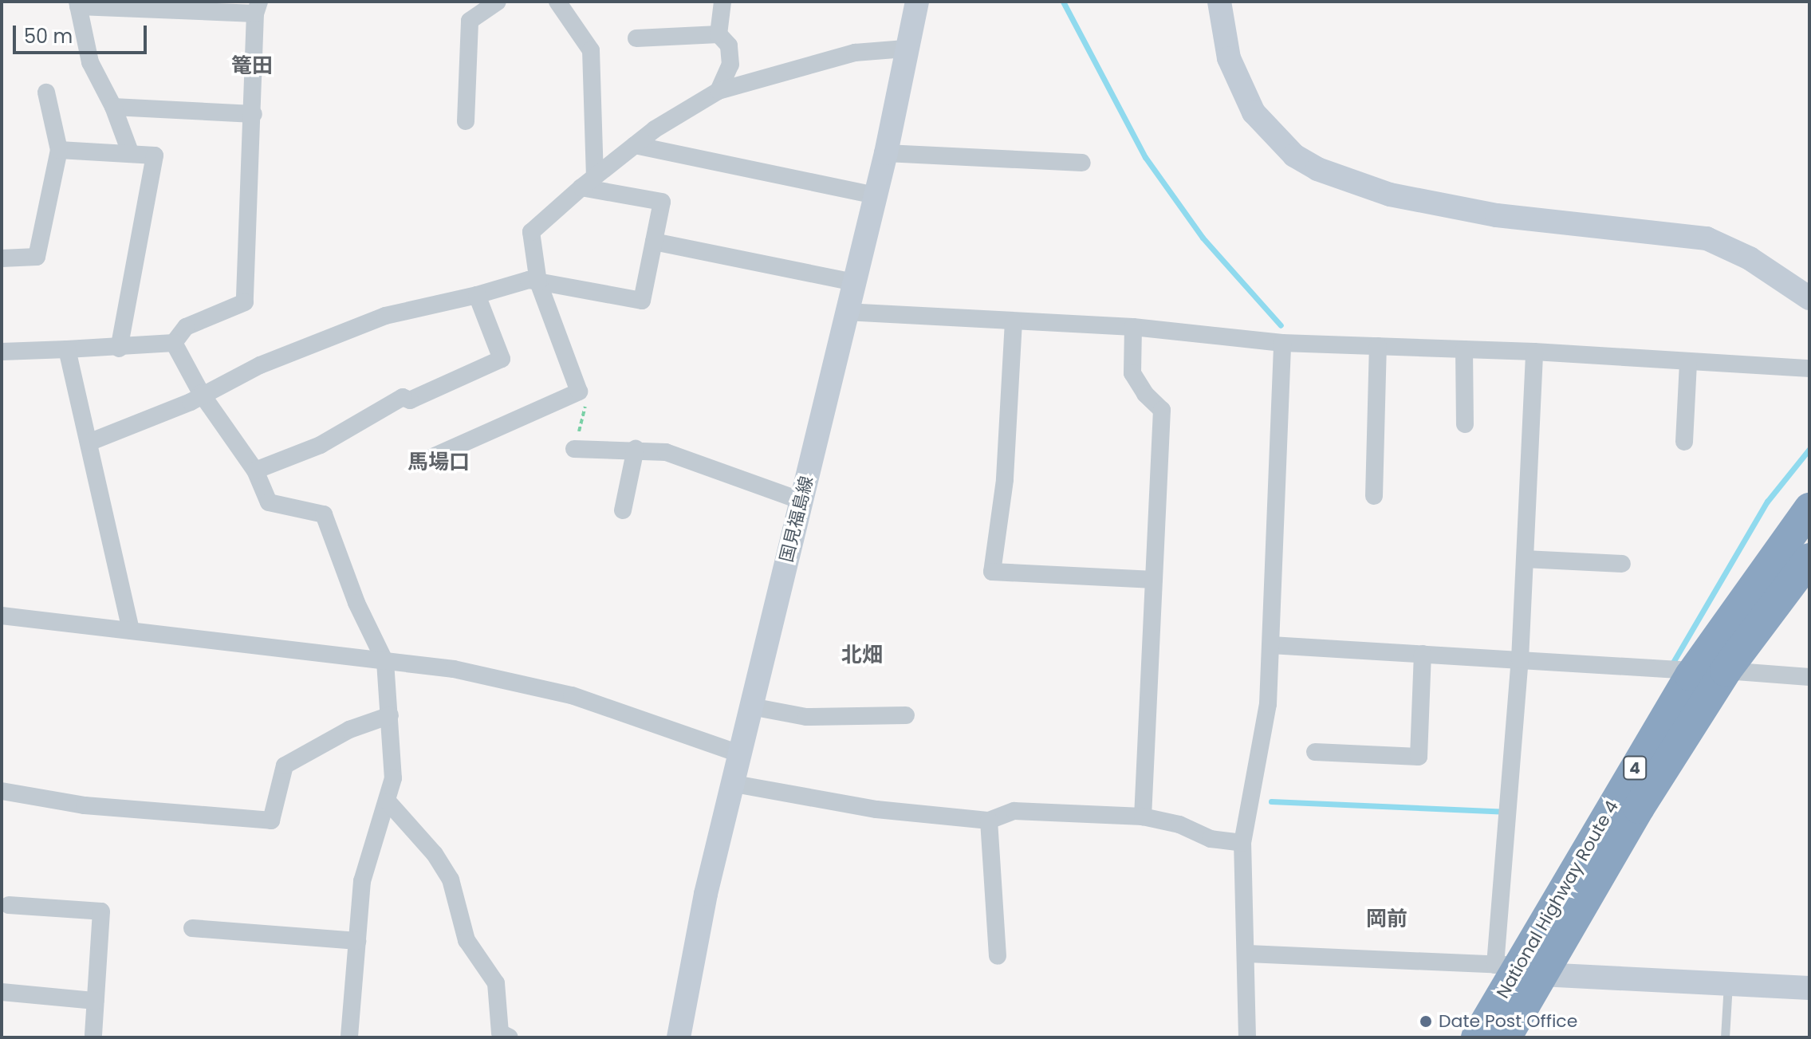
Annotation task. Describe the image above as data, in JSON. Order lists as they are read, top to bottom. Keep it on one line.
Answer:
{"streets":{"highway":["4","National Highway Route 4"],"main road":["国見福島線"]},"districts":["篭田","馬場口","北畑","岡前"],"places":["Date Post Office"],"scale_bar":"50 m"}
